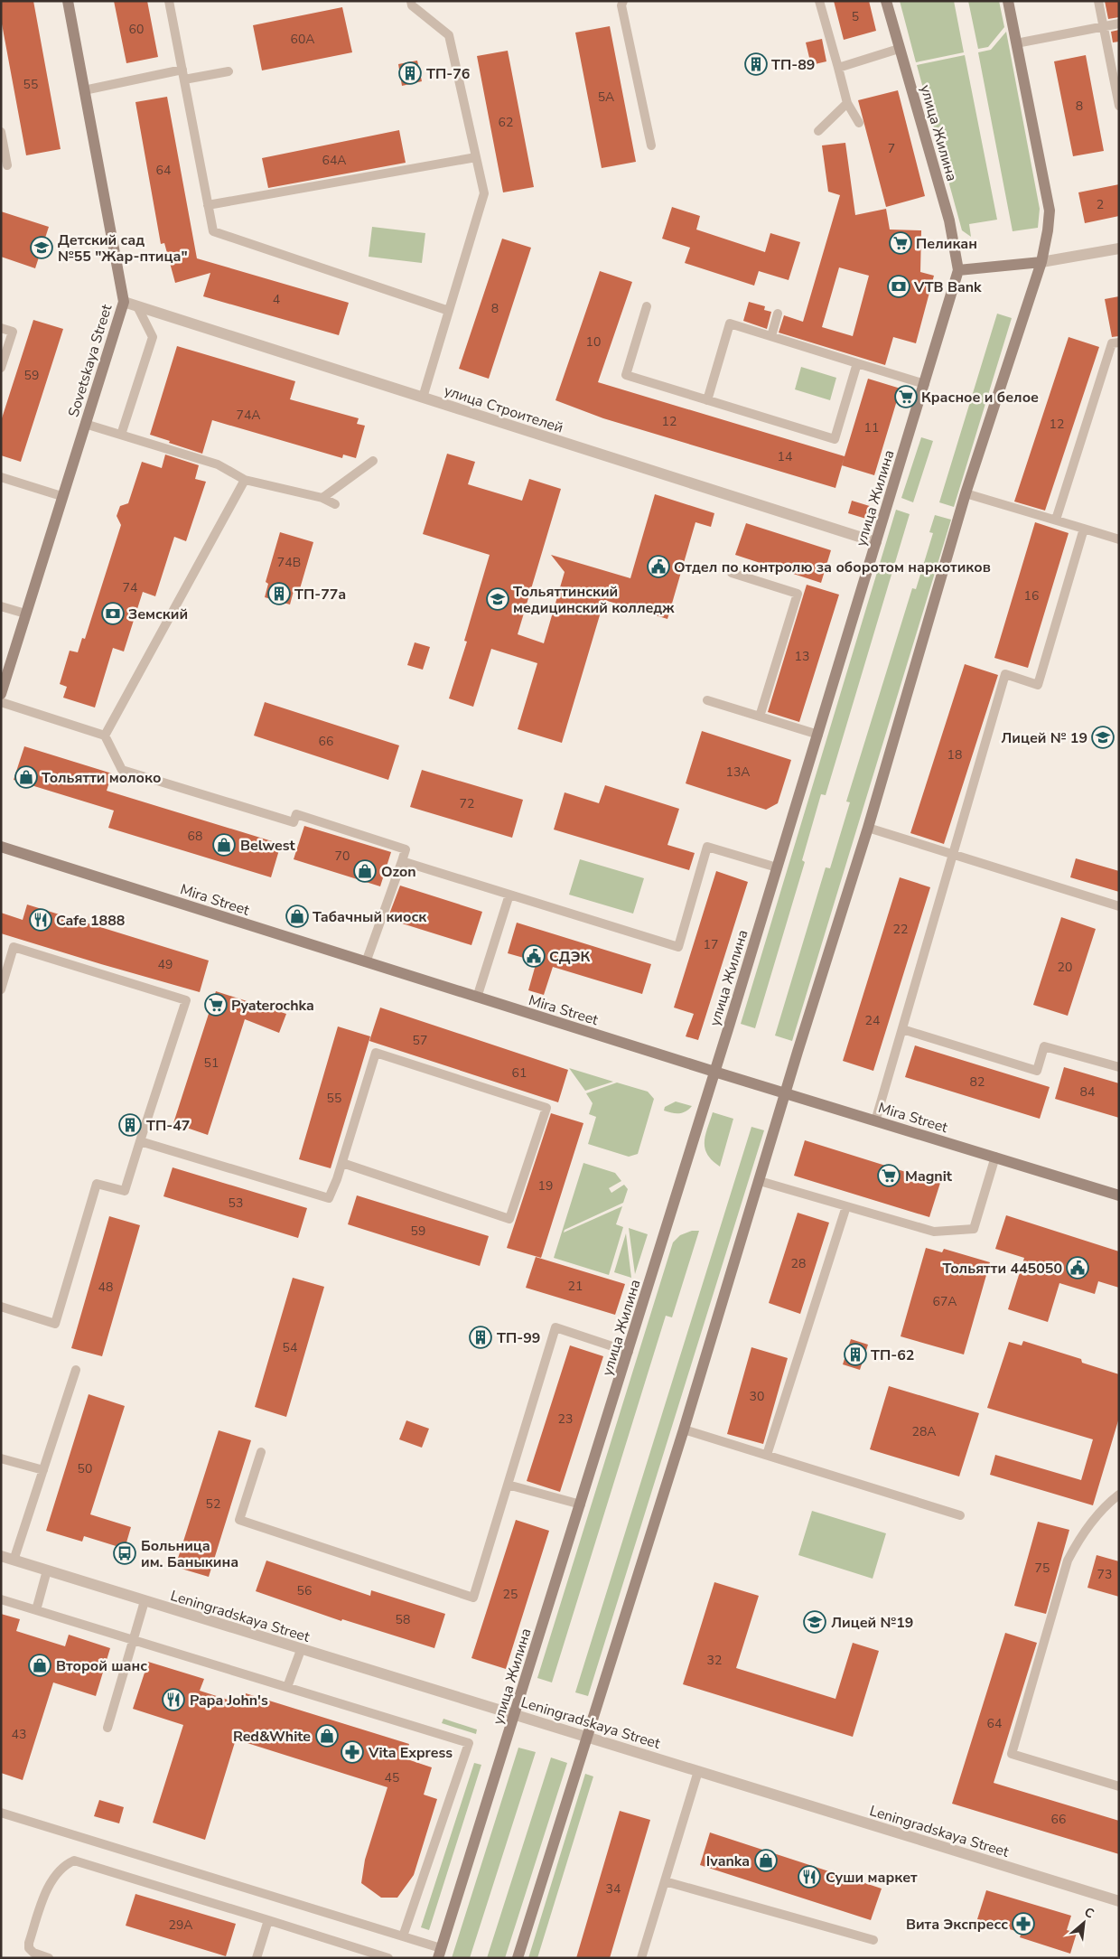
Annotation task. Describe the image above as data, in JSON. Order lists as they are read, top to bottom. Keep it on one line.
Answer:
{"streets":{"main road":["улица Жилина","Sovetskaya Street","Mira Street"],"street":["улица Строителей","Leningradskaya Street"]},"crossings":[["улица Жилина","улица Строителей"],["улица Жилина","Mira Street"],["улица Жилина","Leningradskaya Street"],["Sovetskaya Street","улица Строителей"]],"places":{"building":["ТП-89","ТП-76","ТП-77а","ТП-47","ТП-99","ТП-62"],"supermarket":["Пеликан","Красное и белое","Pyaterochka","Magnit"],"school or university":["Детский сад №55 \"Жар-птица\"","Тольяттинский медицинский колледж","Лицей № 19","Лицей №19"],"bank":["VTB Bank","Земский"],"public building":["Отдел по контролю за оборотом наркотиков","СДЭК","Тольятти 445050"],"shop":["Тольятти молоко","Belwest","Ozon","Табачный киоск","Второй шанс","Red&White","Ivanka"],"restaurant":["Cafe 1888","Papa John's","Суши маркет"],"bus stop":["Больница им. Баныкина"],"pharmacy":["Vita Express","Вита Экспресс"]},"house_numbers":["5","60","60А","55","5А","8","62","7","64А","64","2","4","8","10","59","74А","12","12","11","14","74В","74","16","13","66","18","13А","72","68","70","22","17","49","20","24","57","51","61","82","84","55","19","53","59","28","21","48","67А","54","30","23","28А","50","52","75","73","56","25","58","32","64","43","45","66","34","29А"],"north":"top right"}
